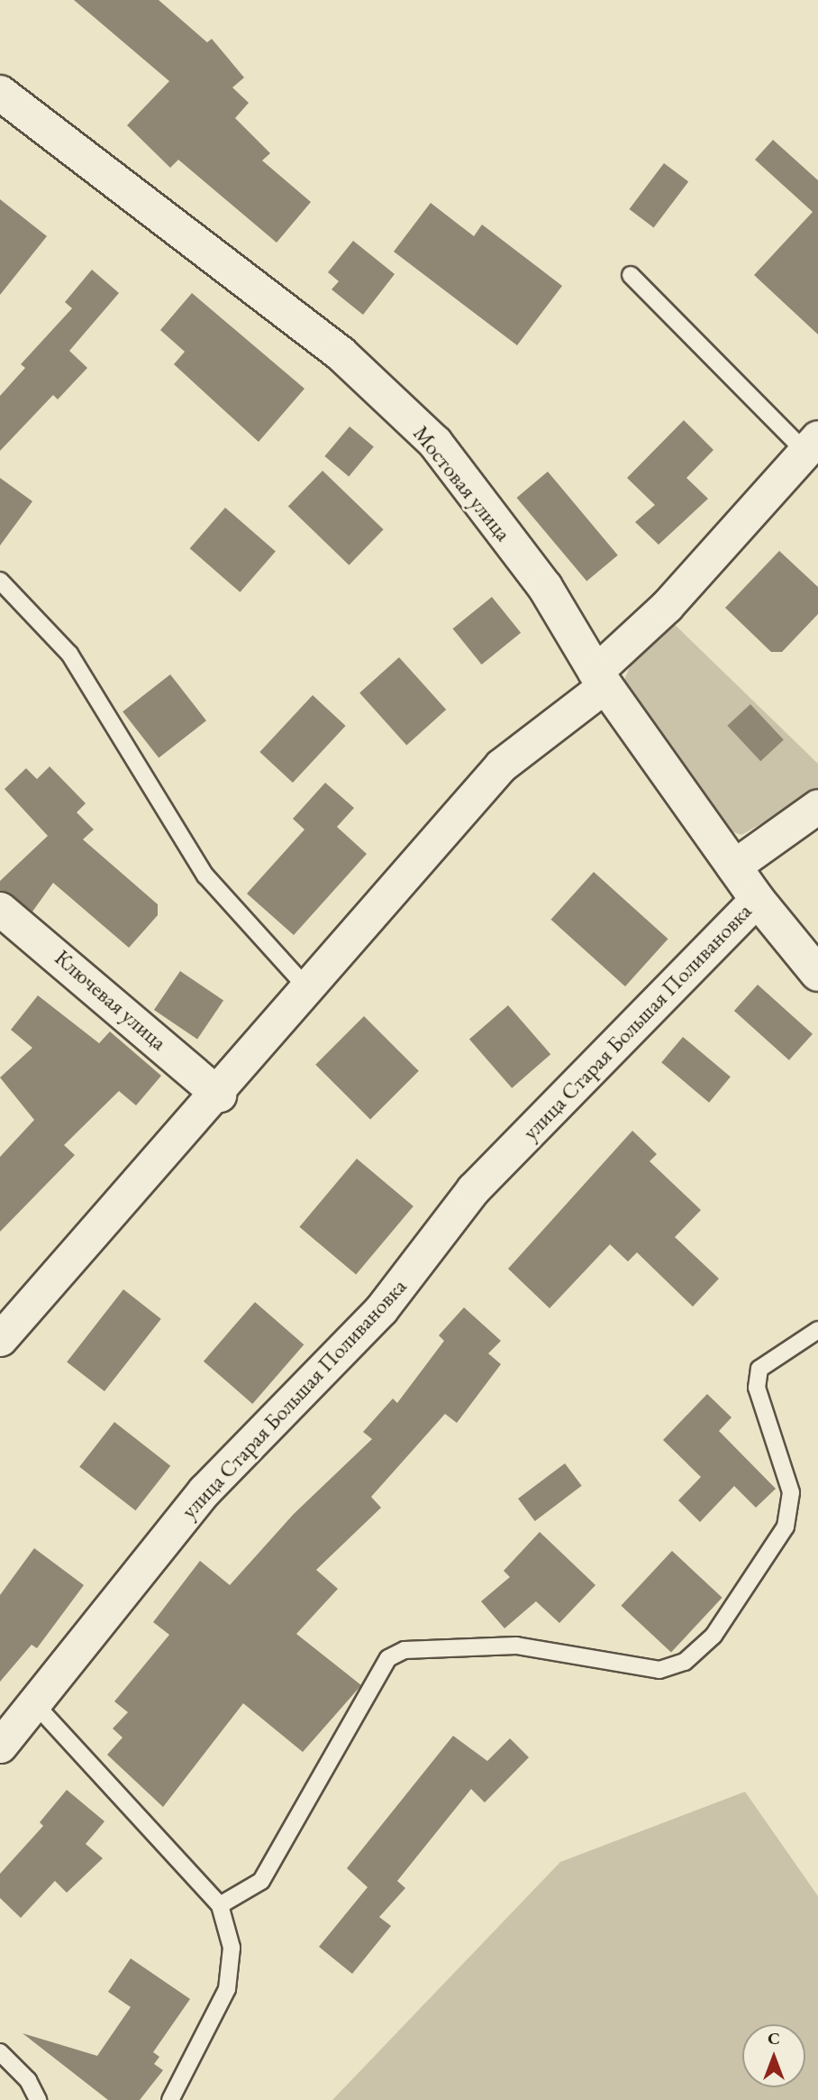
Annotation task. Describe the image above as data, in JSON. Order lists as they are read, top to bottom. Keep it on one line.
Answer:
{"streets":{"street":["Мостовая улица","Ключевая улица","улица Старая Большая Поливановка"]},"crossings":[["Мостовая улица","улица Старая Большая Поливановка"]],"north":"top"}
